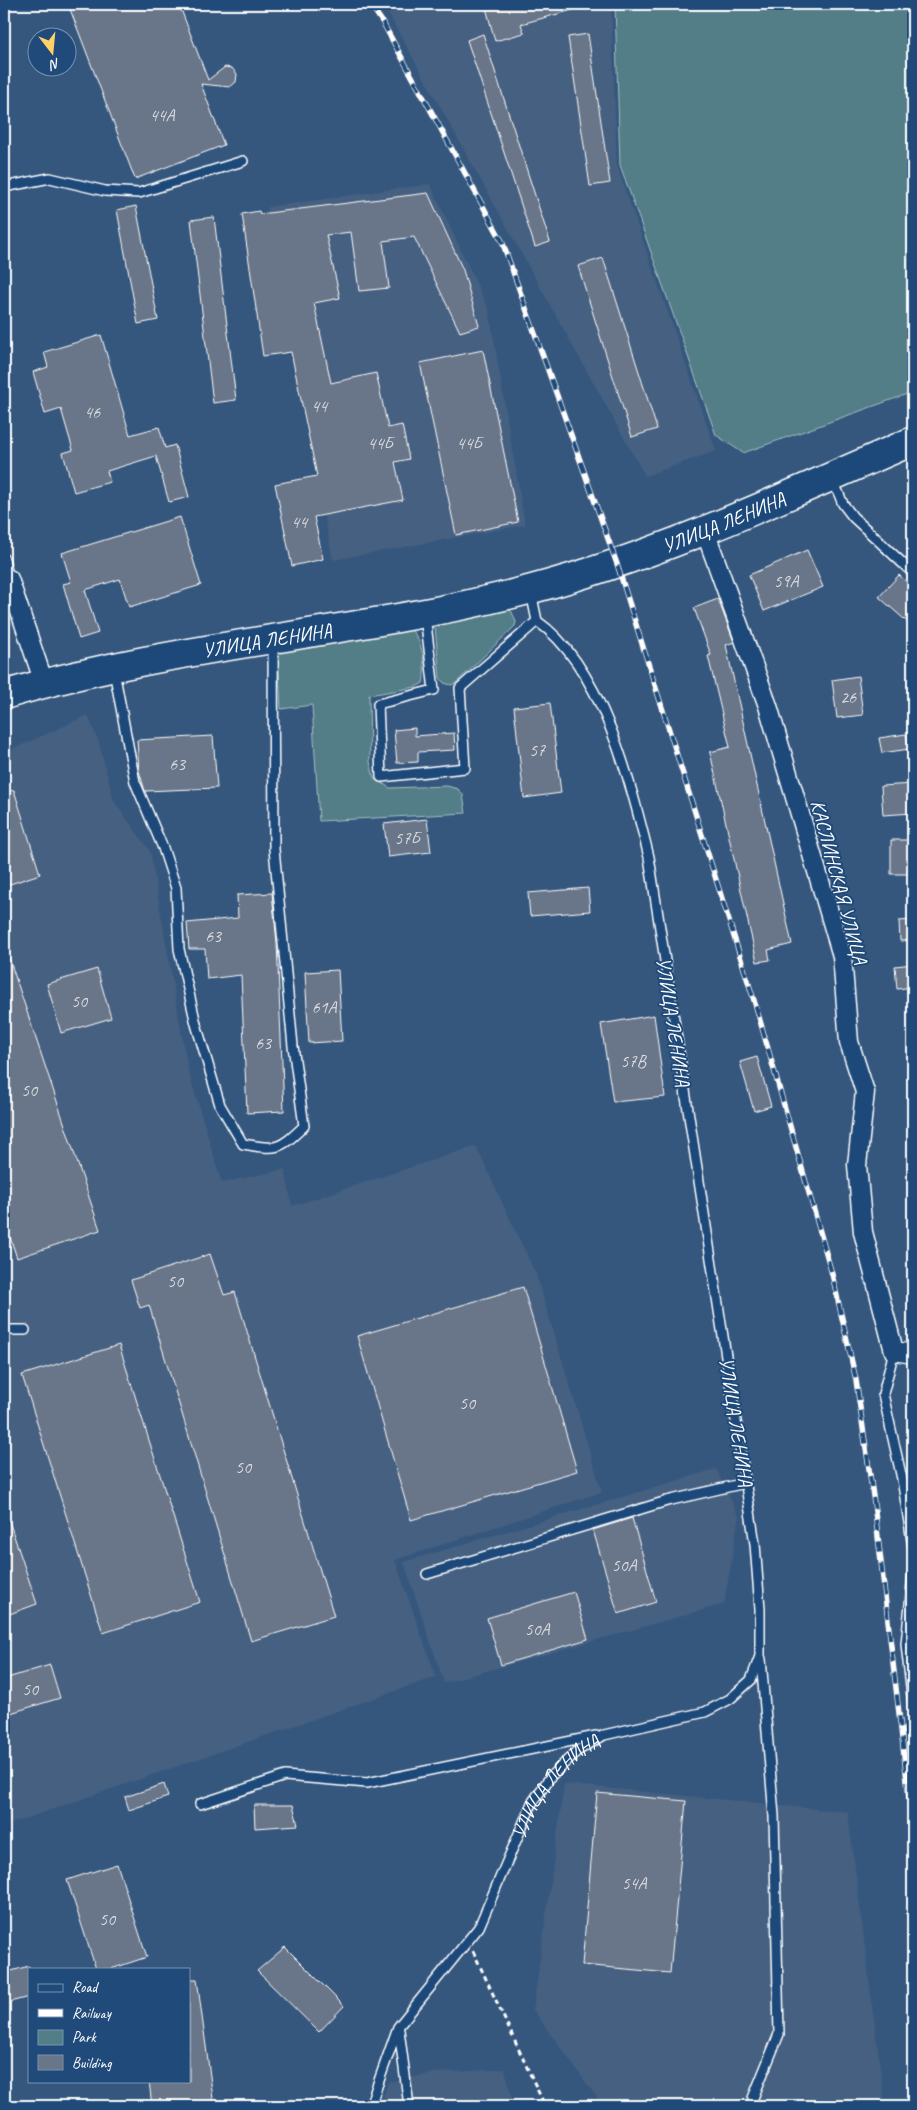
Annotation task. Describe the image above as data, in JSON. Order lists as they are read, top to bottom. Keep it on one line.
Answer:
{"streets":{"main road":["УЛИЦА ЛЕНИНА"],"street":["КАСЛИНСКАЯ УЛИЦА"]},"crossings":[["УЛИЦА ЛЕНИНА","КАСЛИНСКАЯ УЛИЦА"]],"house_numbers":["44А","44","46","44Б","44Б","44","59А","26","57","63","57Б","63","50","61А","63","57В","50","50","50","50","50А","50А","50","54А","50"],"legend":["Road","Railway","Park","Building"],"north":"bottom"}
